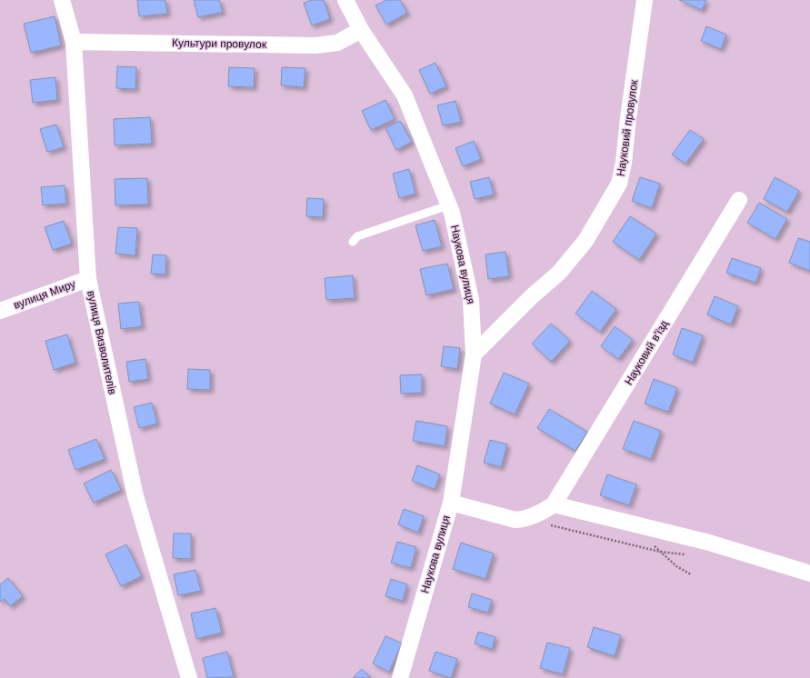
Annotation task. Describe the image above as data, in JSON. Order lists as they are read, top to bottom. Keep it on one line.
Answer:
{"streets":{"street":["Культури провулок","Науковий провулок","Наукова вулиця","вулиця Миру","вулиця Визволителів","Науковий в'їзд"]},"crossings":[["Культури провулок","Наукова вулиця"],["Культури провулок","вулиця Визволителів"],["Науковий провулок","Наукова вулиця"],["Наукова вулиця","Науковий в'їзд"],["вулиця Миру","вулиця Визволителів"]]}
